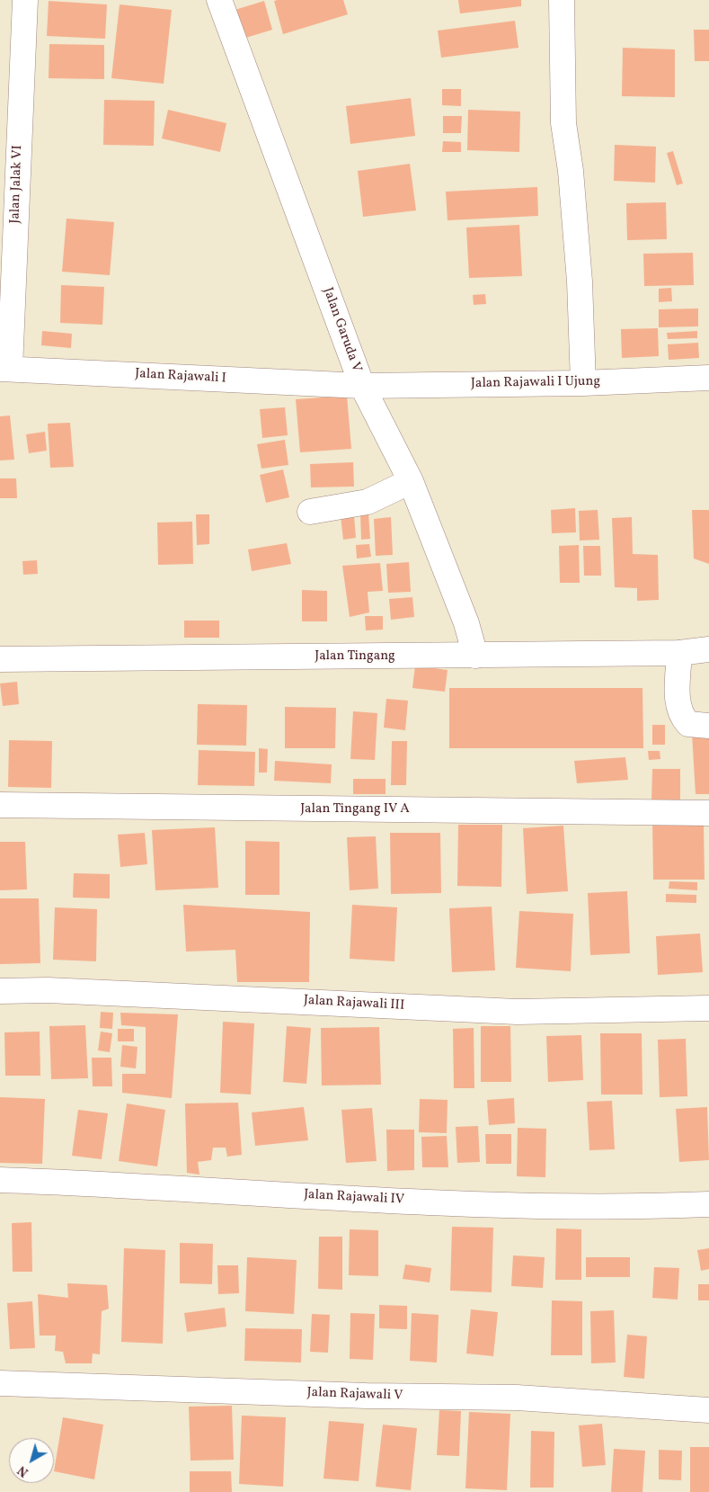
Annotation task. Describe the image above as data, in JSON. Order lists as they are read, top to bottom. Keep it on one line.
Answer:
{"streets":{"street":["Jalan Jalak VI","Jalan Garuda V","Jalan Rajawali I","Jalan Rajawali I Ujung","Jalan Tingang","Jalan Tingang IV A","Jalan Rajawali III","Jalan Rajawali IV","Jalan Rajawali V"]},"crossings":[["Jalan Jalak VI","Jalan Rajawali I"],["Jalan Garuda V","Jalan Rajawali I"],["Jalan Garuda V","Jalan Rajawali I Ujung"],["Jalan Garuda V","Jalan Tingang"],["Jalan Rajawali I","Jalan Rajawali I Ujung"]],"north":"bottom left"}
